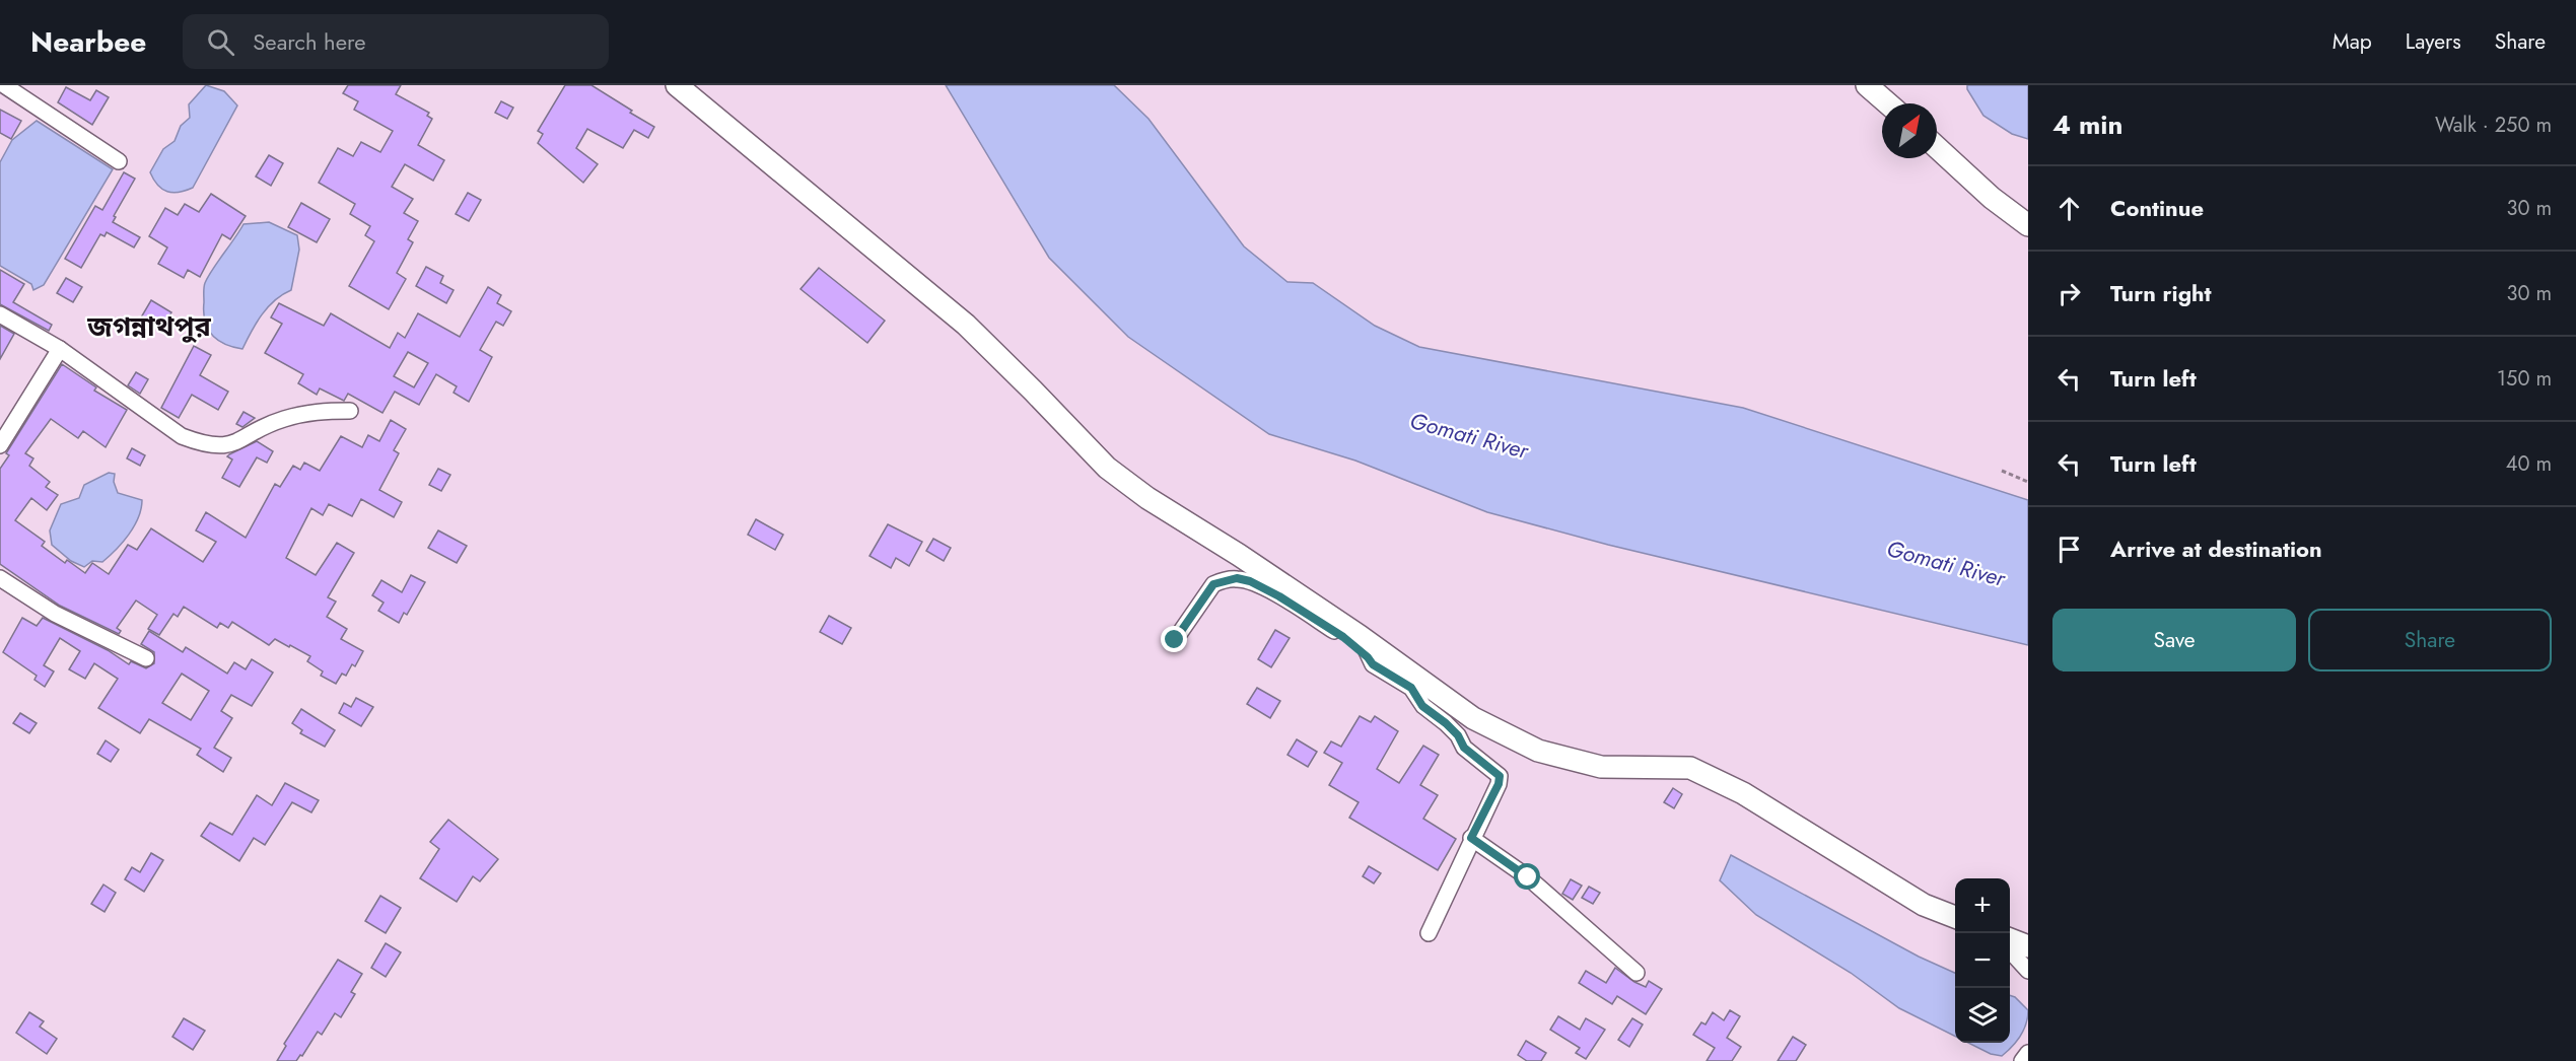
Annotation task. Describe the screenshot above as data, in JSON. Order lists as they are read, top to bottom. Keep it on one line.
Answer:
{"districts":["জগন্নাথপুর"],"water":["Gomati River"],"north":"top right","page":{"header":"Nearbee","search":"Search here","nav":["Map","Layers","Share"],"heading":["4 min","Walk · 250 m"],"list":[["Continue","30 m"],["Turn right","30 m"],["Turn left","150 m"],["Turn left","40 m"],"Arrive at destination"],"buttons":["Save","Share"],"map_buttons":["+","−"]}}
